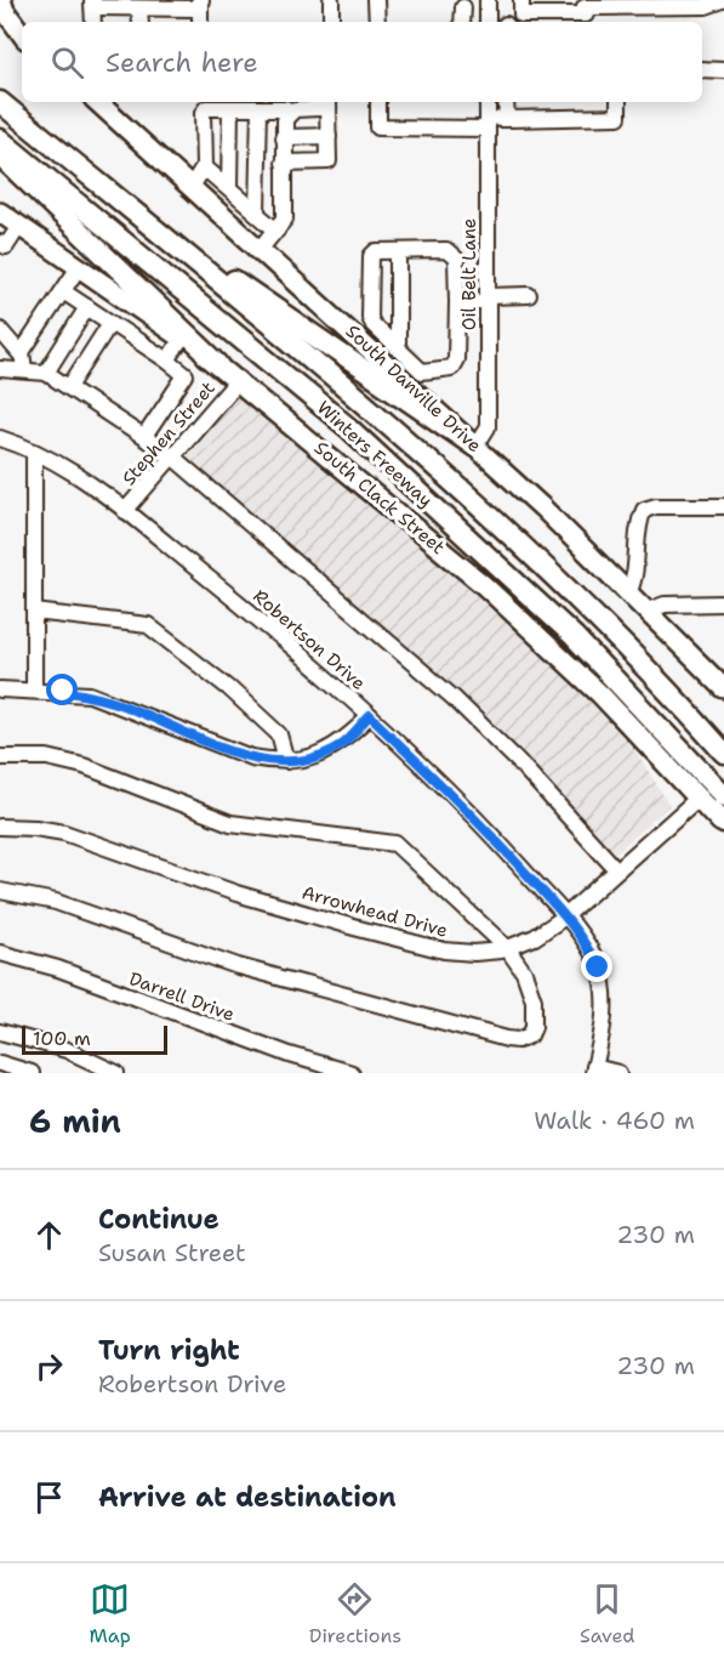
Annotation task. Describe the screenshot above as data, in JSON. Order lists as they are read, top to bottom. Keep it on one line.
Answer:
{"streets":{"highway":["Winters Freeway"],"main road":["South Danville Drive","South Clack Street"],"street":["Oil Belt Lane","Stephen Street","Robertson Drive","Arrowhead Drive","Darrell Drive"]},"crossings":[["Oil Belt Lane","South Danville Drive"],["Stephen Street","South Clack Street"],["Stephen Street","Robertson Drive"],["Winters Freeway","South Clack Street"],["Winters Freeway","Arrowhead Drive"],["South Clack Street","Arrowhead Drive"],["Robertson Drive","Arrowhead Drive"]],"scale_bar":"100 m","page":{"search":"Search here","scale":"100 m","heading":["6 min","Walk · 460 m"],"list":[["Continue","Susan Street","230 m"],["Turn right","Robertson Drive","230 m"],"Arrive at destination"],"nav":["Map","Directions","Saved"]}}
